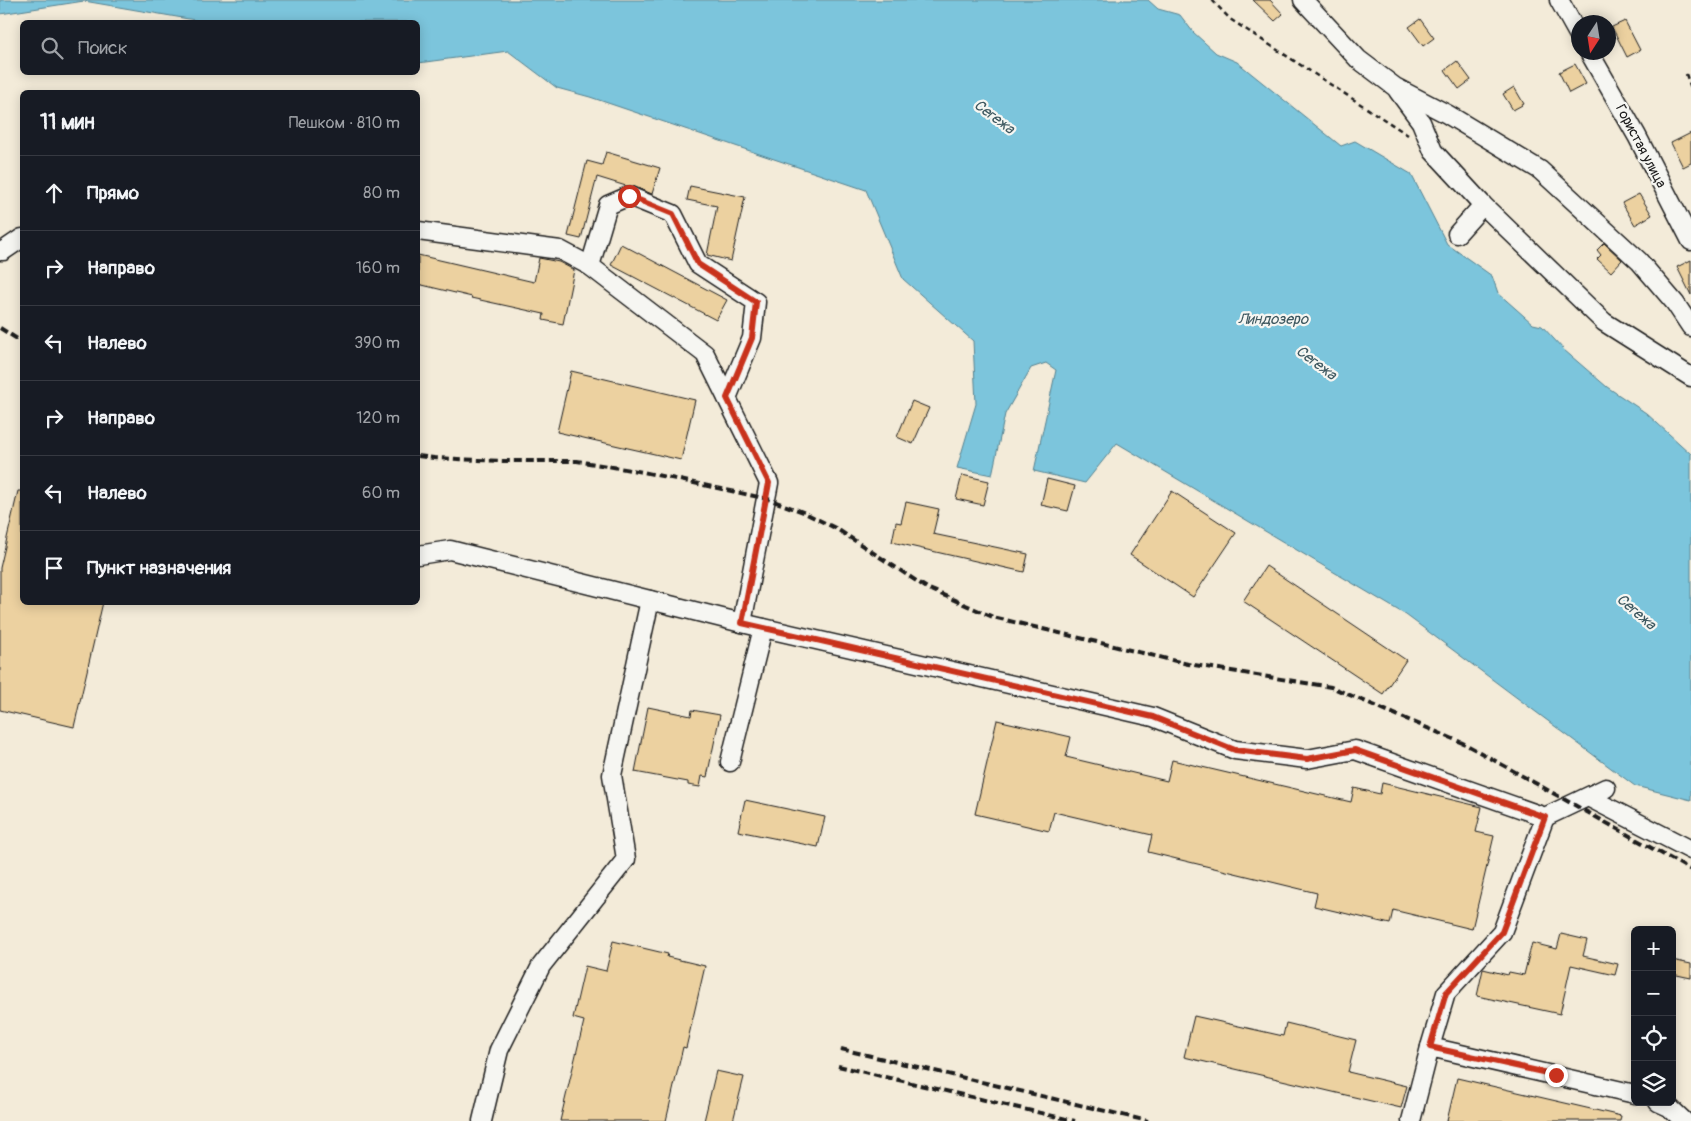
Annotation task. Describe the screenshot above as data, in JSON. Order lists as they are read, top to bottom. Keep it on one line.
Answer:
{"streets":{"street":["Гористая улица"]},"water":["Сегежа","Линдозеро"],"north":"bottom","page":{"search":"Поиск","heading":["11 мин","Пешком · 810 m"],"list":[["Прямо","80 m"],["Направо","160 m"],["Налево","390 m"],["Направо","120 m"],["Налево","60 m"],"Пункт назначения"],"map_buttons":["+","−"]}}
